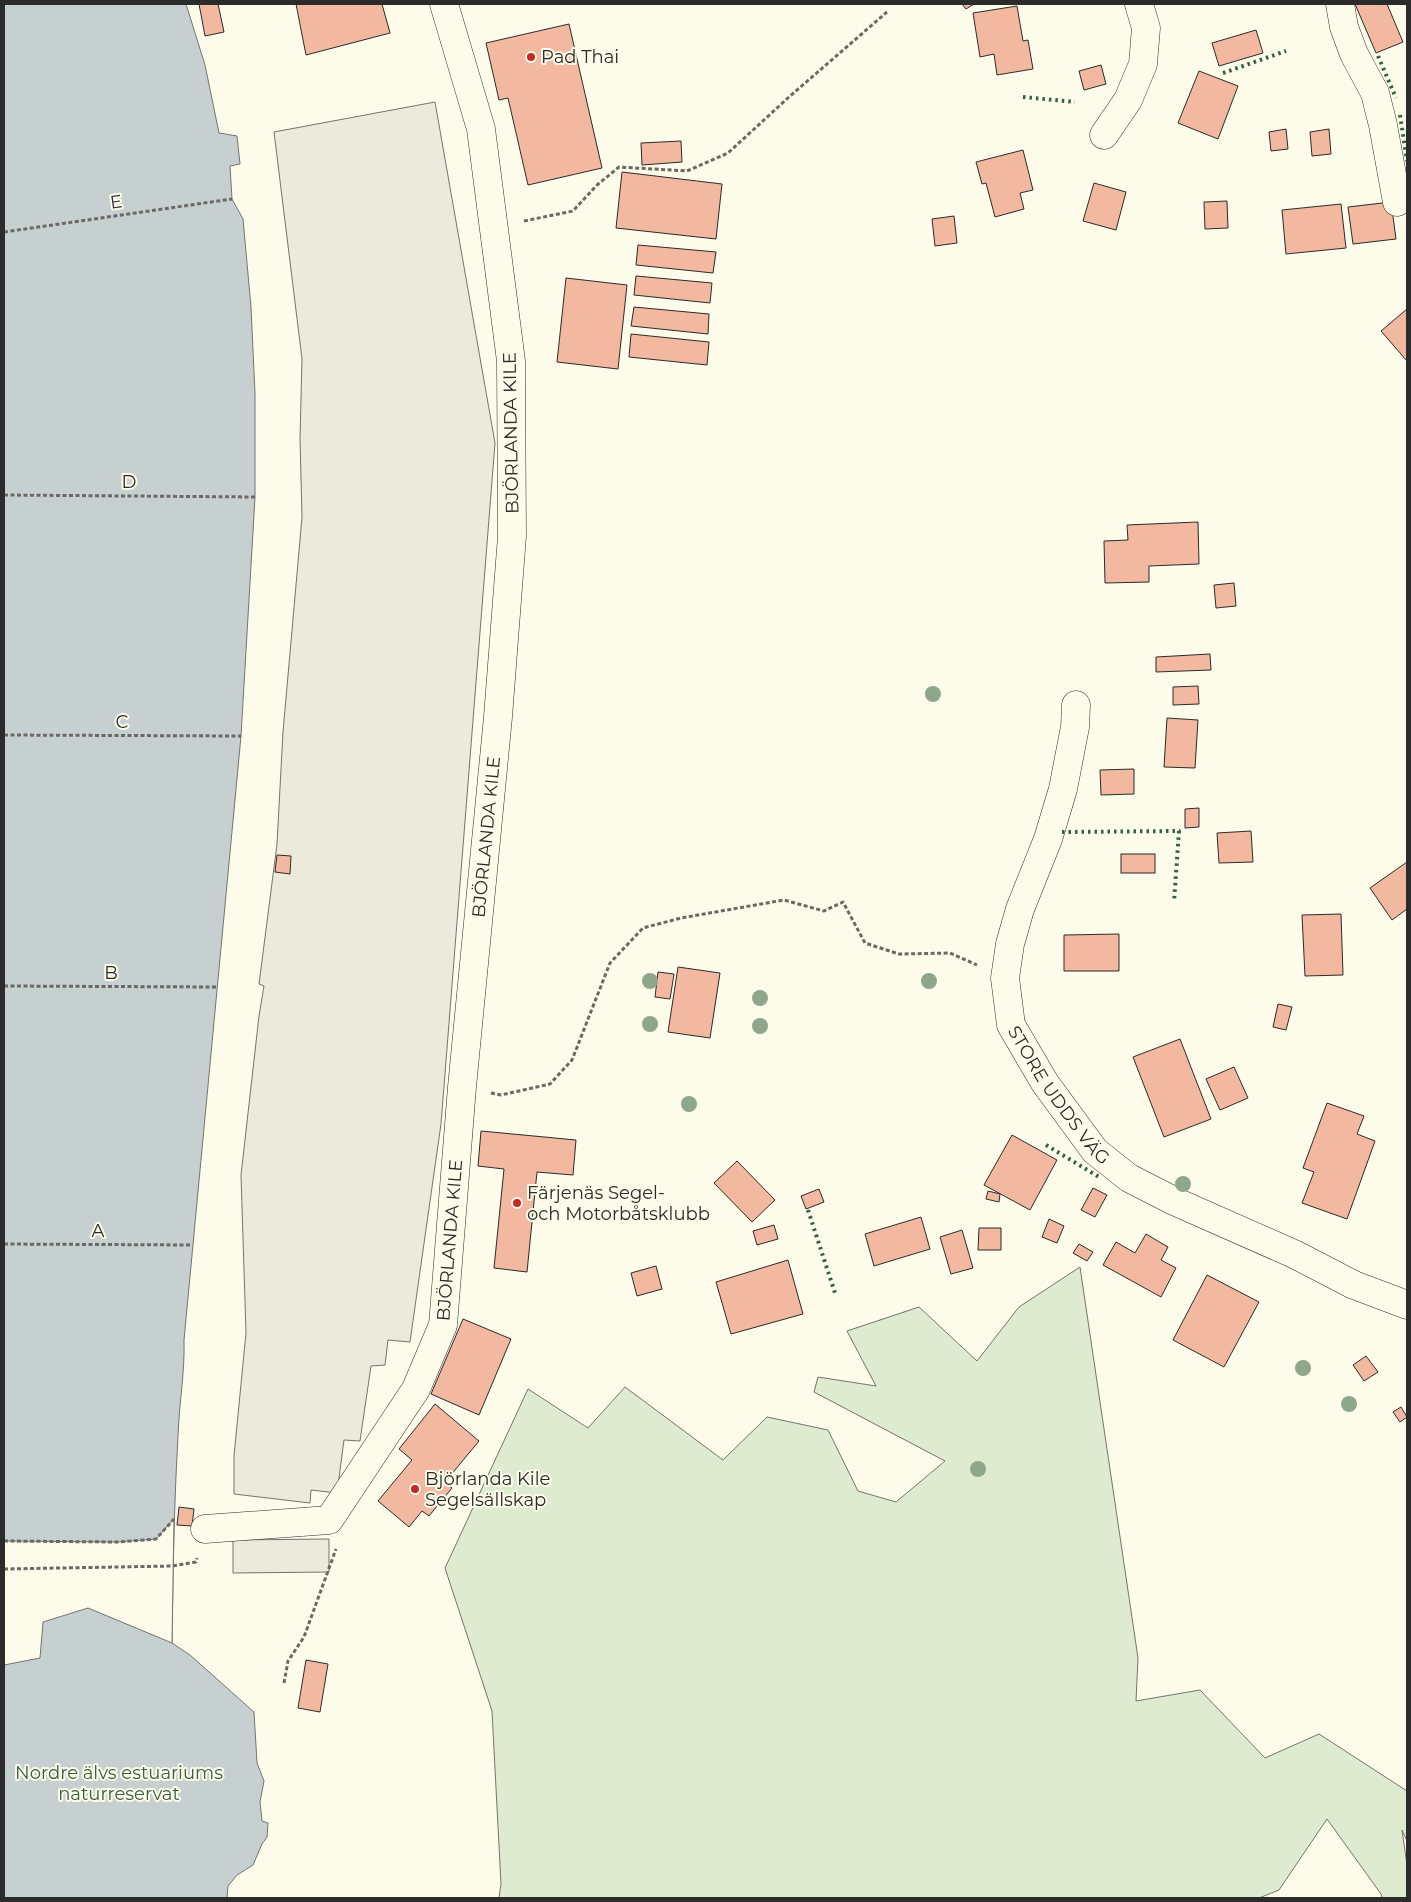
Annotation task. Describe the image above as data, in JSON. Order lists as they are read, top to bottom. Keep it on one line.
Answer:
{"streets":{"street":["BJÖRLANDA KILE","STORE UDDS VÄG"],"path":["E","D","C","B","A"]},"parks":["Nordre älvs estuariums naturreservat"],"places":["Pad Thai","Färjenäs Segel- och Motorbåtsklubb","Björlanda Kile Segelsällskap"]}
